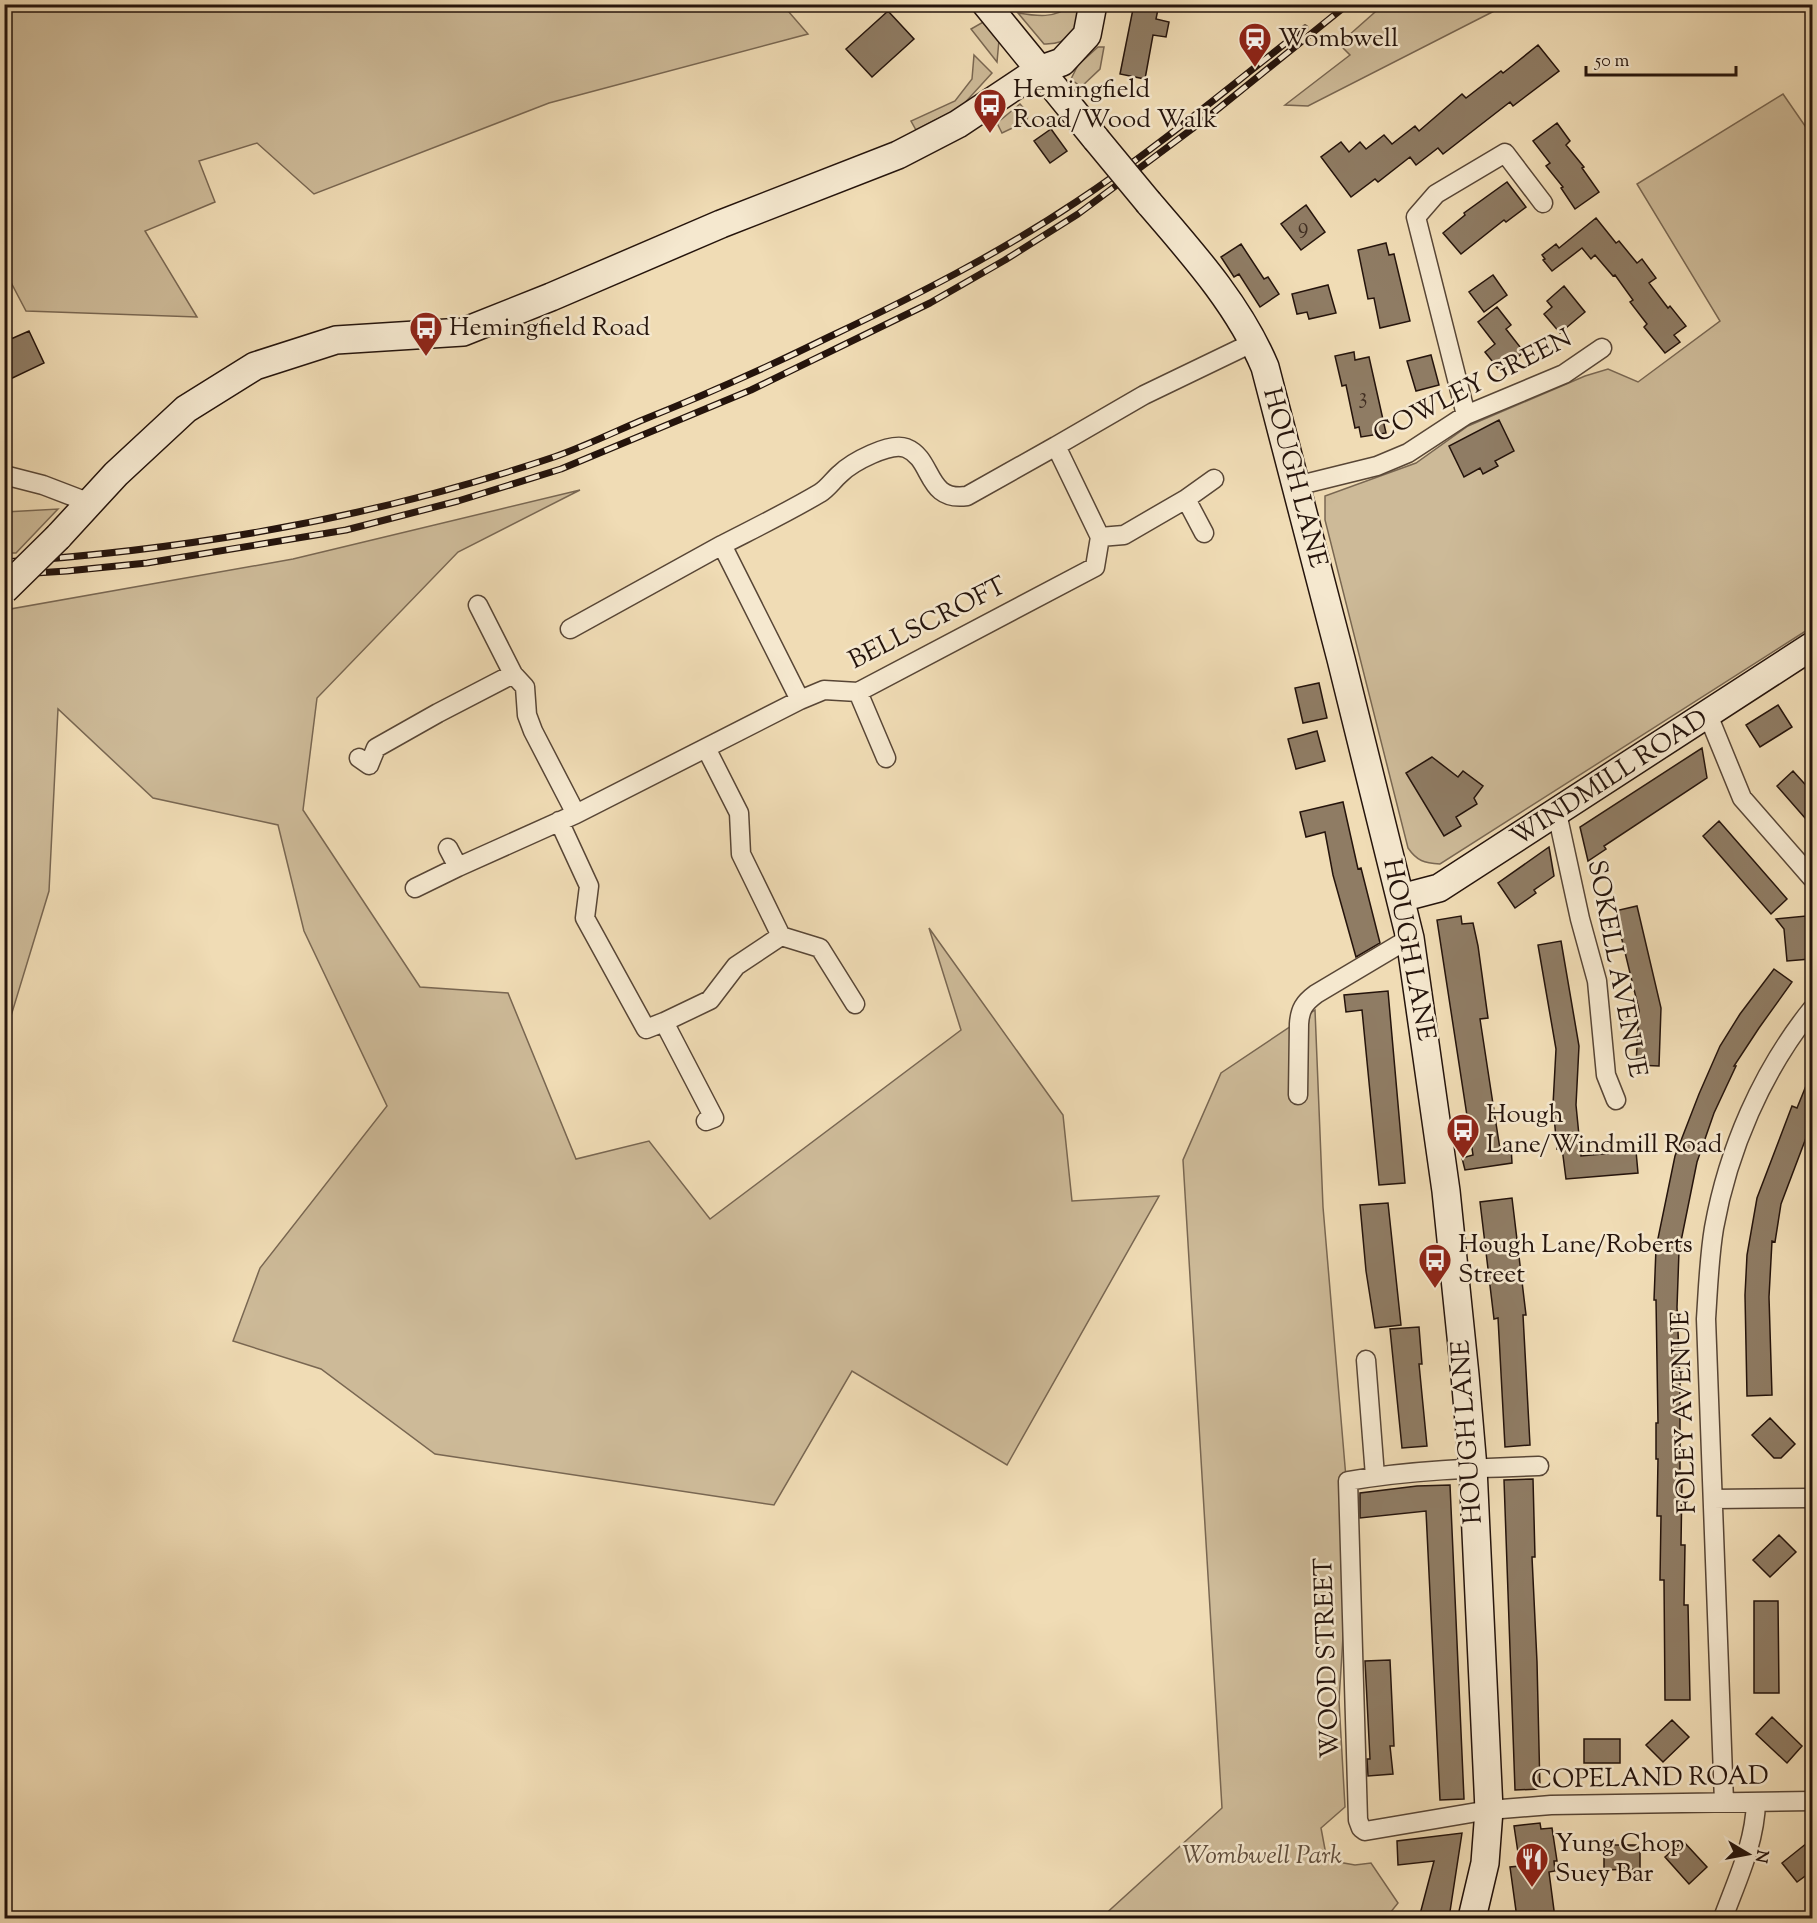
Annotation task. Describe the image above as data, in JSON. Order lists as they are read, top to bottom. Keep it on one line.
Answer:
{"streets":{"main road":["HOUGH LANE","WINDMILL ROAD"],"street":["COWLEY GREEN","BELLSCROFT","SOKELL AVENUE","FOLEY AVENUE","WOOD STREET","COPELAND ROAD"]},"crossings":[["COWLEY GREEN","HOUGH LANE"],["HOUGH LANE","WINDMILL ROAD"],["HOUGH LANE","WOOD STREET"],["HOUGH LANE","COPELAND ROAD"],["WINDMILL ROAD","SOKELL AVENUE"],["FOLEY AVENUE","COPELAND ROAD"],["WOOD STREET","COPELAND ROAD"]],"parks":["Wombwell Park"],"places":{"station":["Wombwell"],"bus stop":["Hemingfield Road/Wood Walk","Hemingfield Road","Hough Lane/Windmill Road","Hough Lane/Roberts Street"],"restaurant":["Yung Chop Suey Bar"]},"house_numbers":["9","3"],"scale_bar":"50 m","north":"right"}
